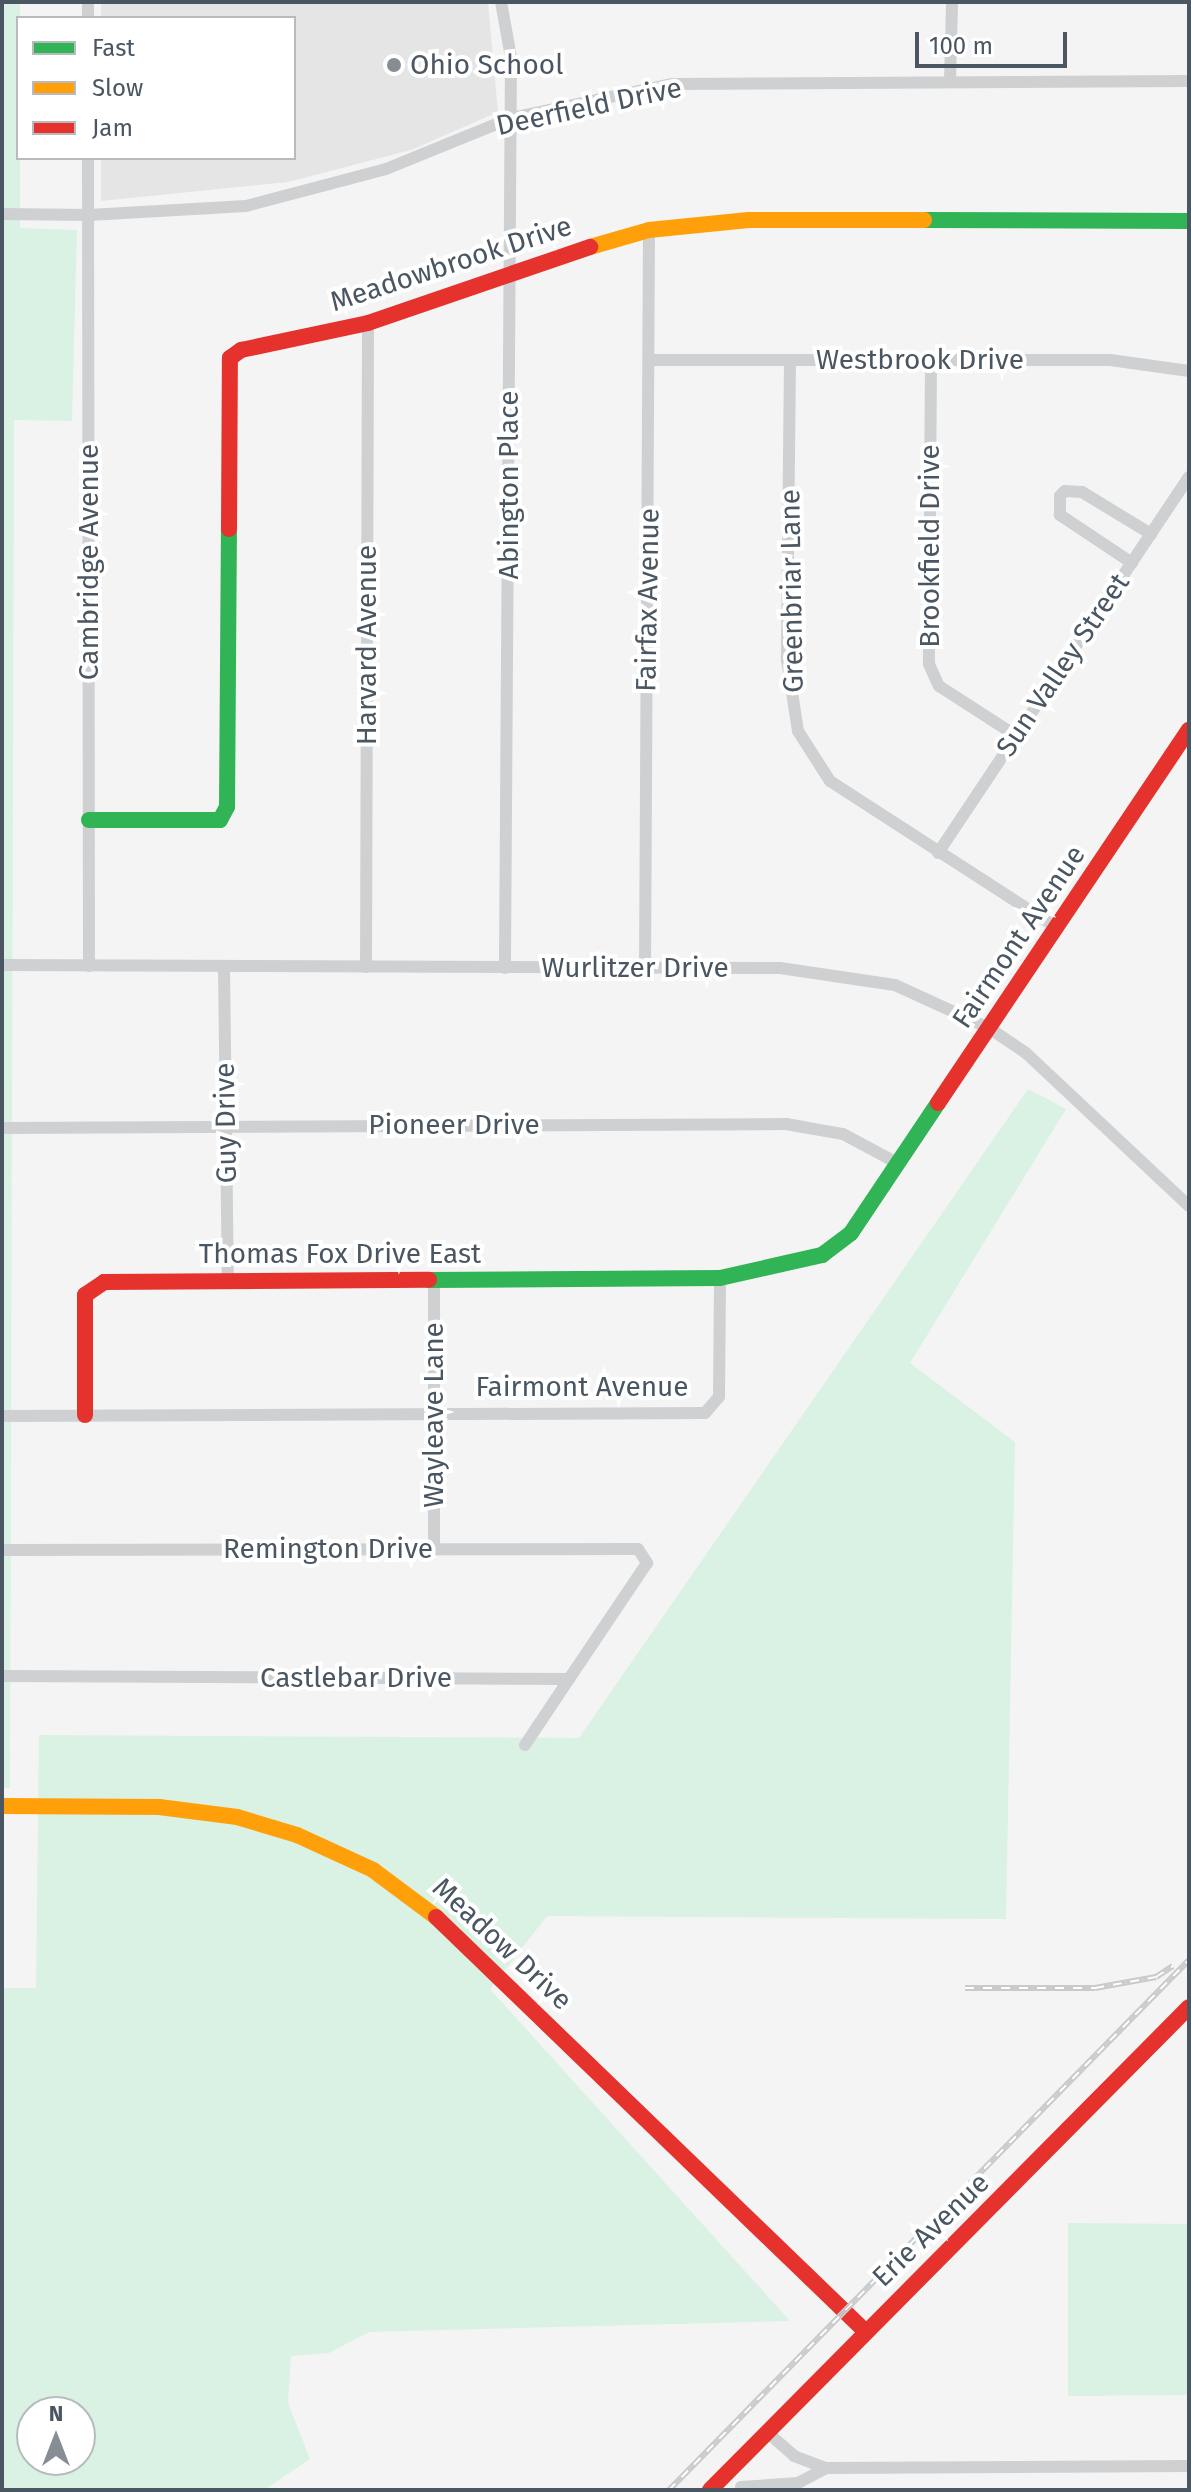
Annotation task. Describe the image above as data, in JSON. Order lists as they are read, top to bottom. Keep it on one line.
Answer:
{"streets":{"street":["Deerfield Drive","Meadowbrook Drive","Westbrook Drive","Abington Place","Brookfield Drive","Cambridge Avenue","Greenbriar Lane","Fairfax Avenue","Harvard Avenue","Sun Valley Street","Fairmont Avenue","Wurlitzer Drive","Guy Drive","Pioneer Drive","Thomas Fox Drive East","Wayleave Lane","Remington Drive","Castlebar Drive","Meadow Drive","Erie Avenue"]},"crossings":[["Deerfield Drive","Abington Place"],["Deerfield Drive","Cambridge Avenue"],["Meadowbrook Drive","Abington Place"],["Meadowbrook Drive","Cambridge Avenue"],["Meadowbrook Drive","Fairfax Avenue"],["Meadowbrook Drive","Harvard Avenue"],["Westbrook Drive","Brookfield Drive"],["Westbrook Drive","Greenbriar Lane"],["Westbrook Drive","Fairfax Avenue"],["Abington Place","Wurlitzer Drive"],["Brookfield Drive","Sun Valley Street"],["Cambridge Avenue","Wurlitzer Drive"],["Greenbriar Lane","Sun Valley Street"],["Greenbriar Lane","Fairmont Avenue"],["Fairfax Avenue","Wurlitzer Drive"],["Harvard Avenue","Wurlitzer Drive"],["Fairmont Avenue","Wurlitzer Drive"],["Fairmont Avenue","Pioneer Drive"],["Fairmont Avenue","Thomas Fox Drive East"],["Fairmont Avenue","Wayleave Lane"],["Wurlitzer Drive","Guy Drive"],["Guy Drive","Pioneer Drive"],["Guy Drive","Thomas Fox Drive East"],["Thomas Fox Drive East","Wayleave Lane"],["Wayleave Lane","Remington Drive"],["Remington Drive","Castlebar Drive"],["Meadow Drive","Erie Avenue"]],"places":["Ohio School"],"legend":["Fast","Slow","Jam"],"scale_bar":"100 m","north":"top"}
